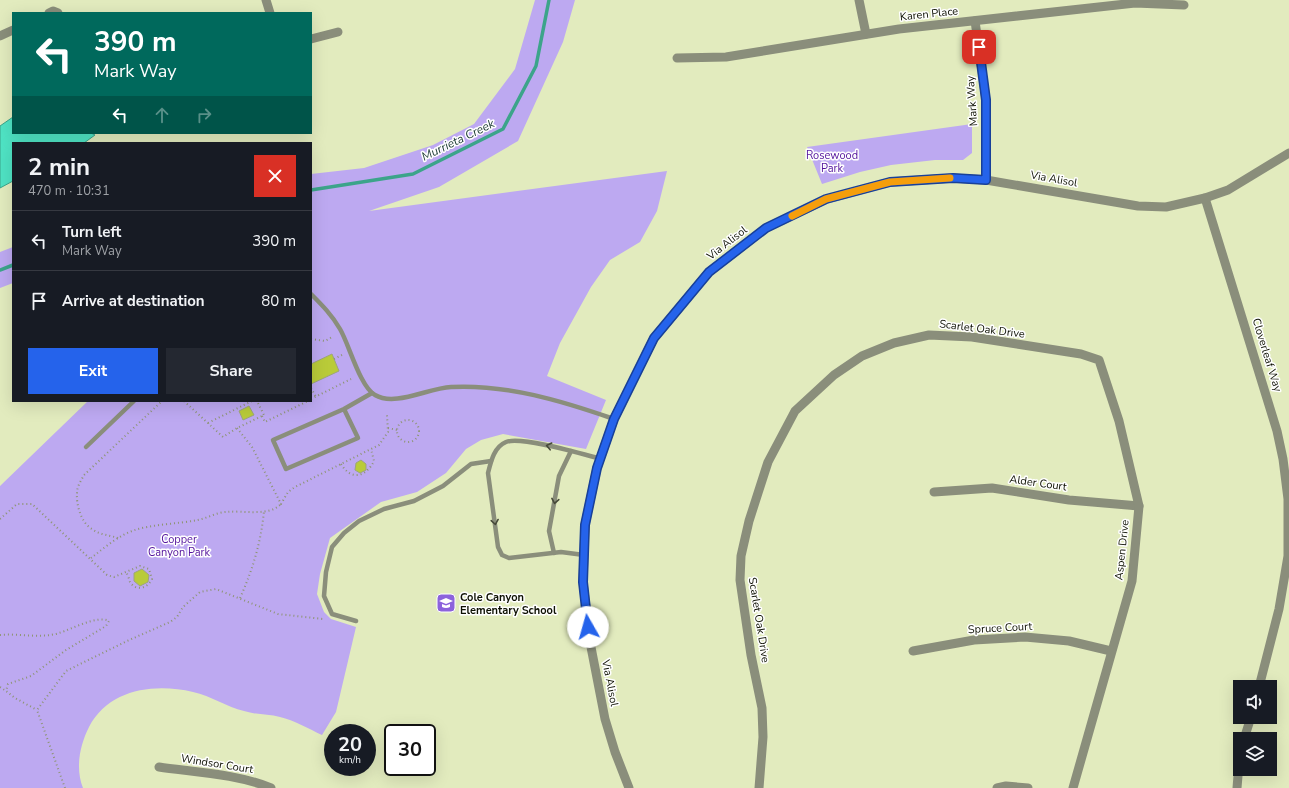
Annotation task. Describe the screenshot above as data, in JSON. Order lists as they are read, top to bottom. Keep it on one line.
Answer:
{"streets":{"street":["Karen Place","Mark Way","Via Alisol","Scarlet Oak Drive","Cloverleaf Way","Alder Court","Aspen Drive","Spruce Court","Windsor Court"]},"crossings":[["Karen Place","Mark Way"],["Mark Way","Via Alisol"],["Via Alisol","Cloverleaf Way"],["Scarlet Oak Drive","Aspen Drive"],["Alder Court","Aspen Drive"],["Aspen Drive","Spruce Court"]],"water":["Murrieta Creek"],"parks":["Rosewood Park","Copper Canyon Park"],"places":{"school or university":["Cole Canyon Elementary School"]},"page":{"turn":["390 m","Mark Way"],"heading":["2 min","470 m · 10:31"],"list":[{"name":"Turn left","note":"Mark Way","value":"390 m"},{"name":"Arrive at destination","value":"80 m"}],"buttons":["Exit","Share"],"speed":"20 km/h","limit":"30"}}
